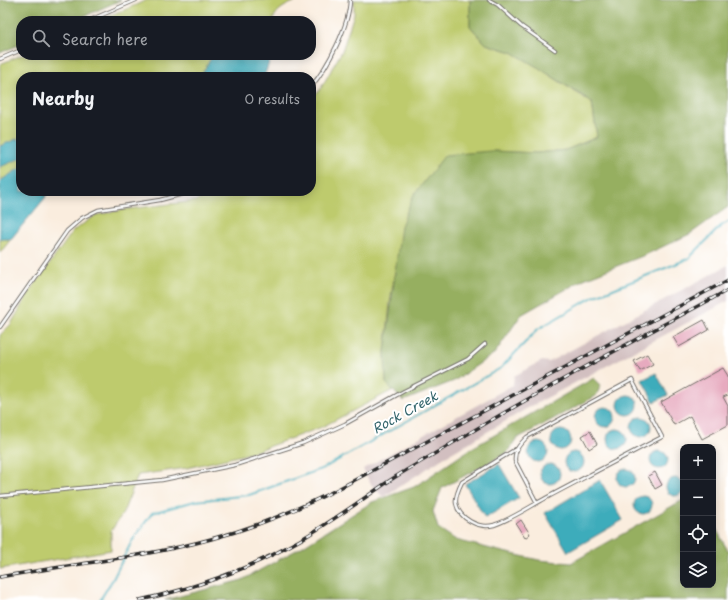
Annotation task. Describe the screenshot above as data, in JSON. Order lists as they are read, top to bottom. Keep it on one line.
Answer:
{"water":["Rock Creek"],"page":{"search":"Search here","heading":["Nearby","0 results"],"map_buttons":["+","−"]}}
